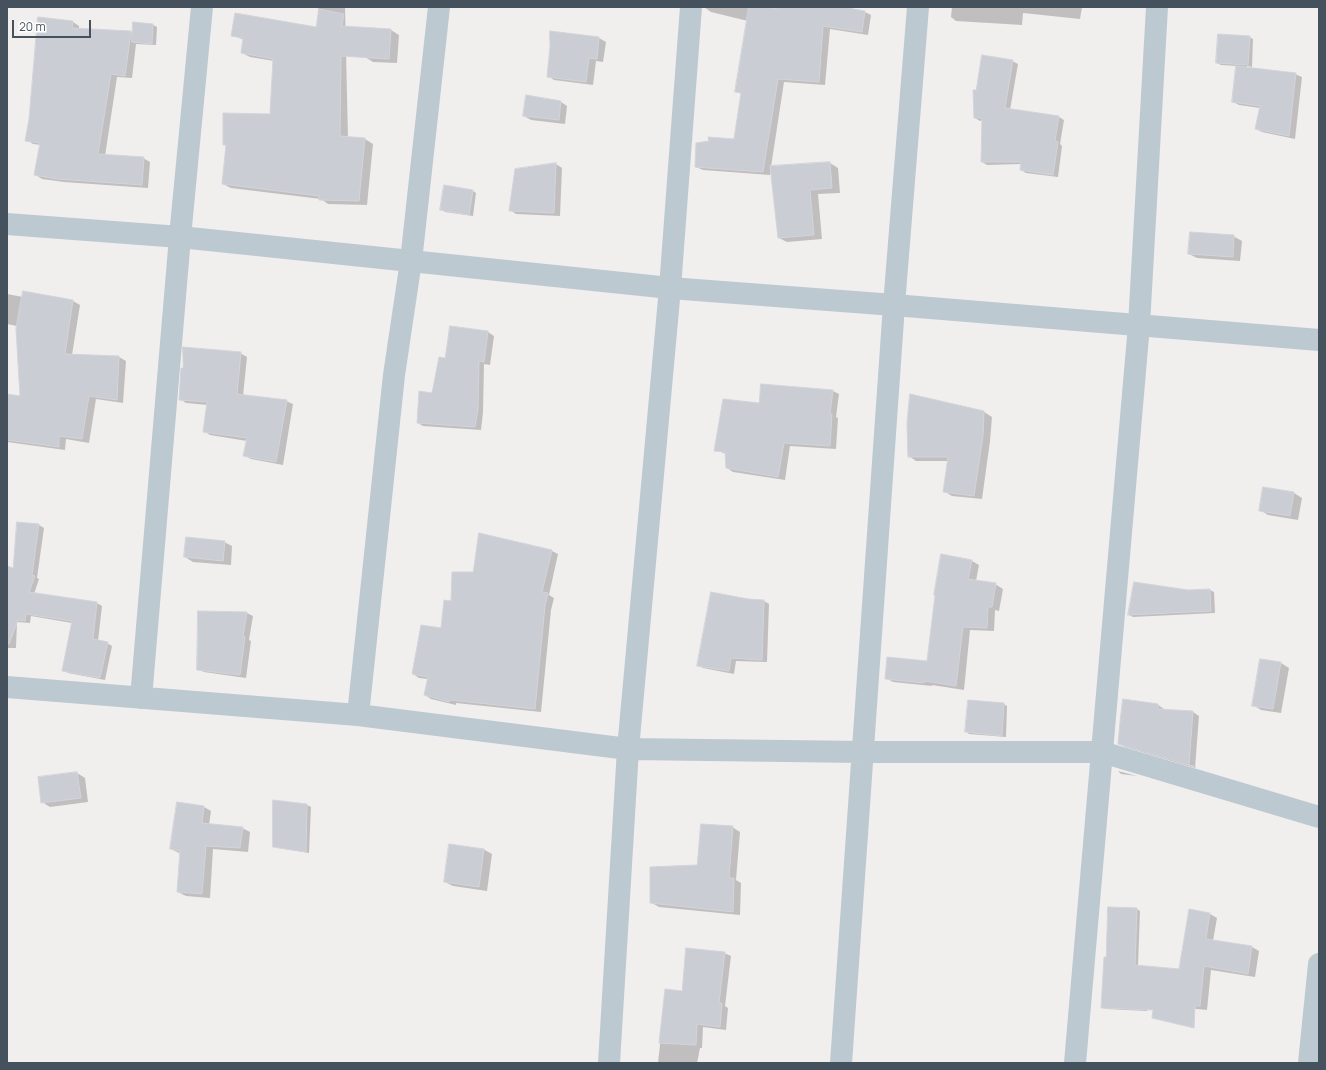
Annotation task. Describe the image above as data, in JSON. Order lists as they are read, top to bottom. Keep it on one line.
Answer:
{"scale_bar":"20 m"}
